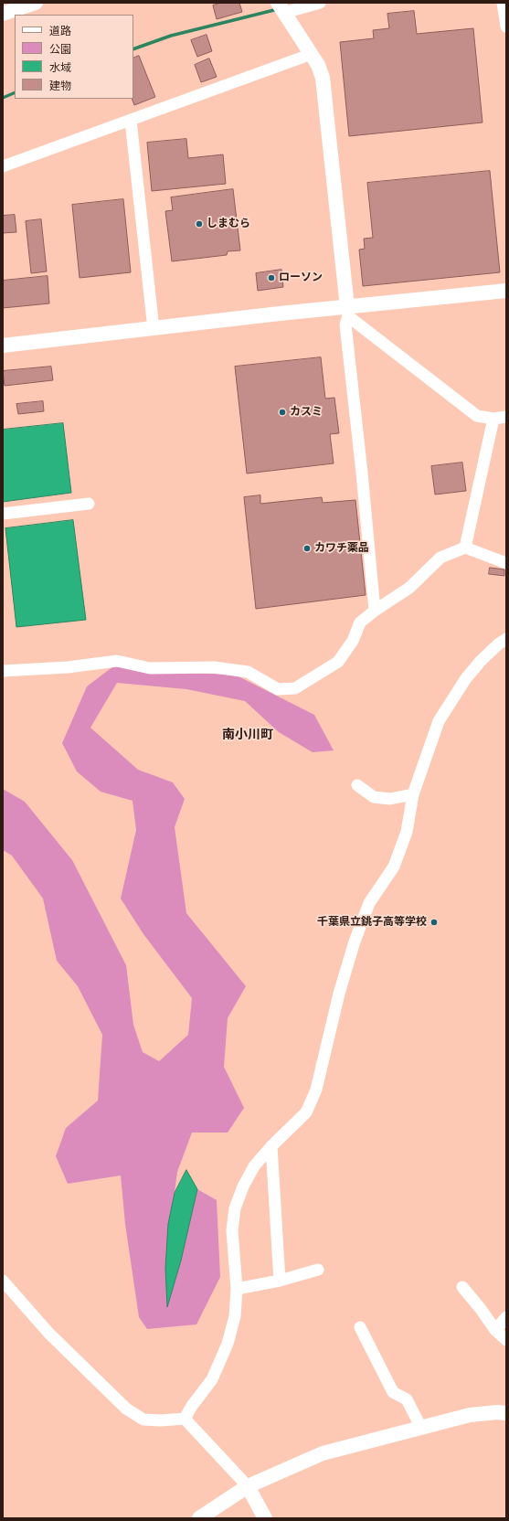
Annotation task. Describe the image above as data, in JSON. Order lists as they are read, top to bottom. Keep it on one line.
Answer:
{"districts":["南小川町"],"places":["しまむら","ローソン","カスミ","カワチ薬品","千葉県立銚子高等学校"],"legend":["道路","公園","水域","建物"]}
